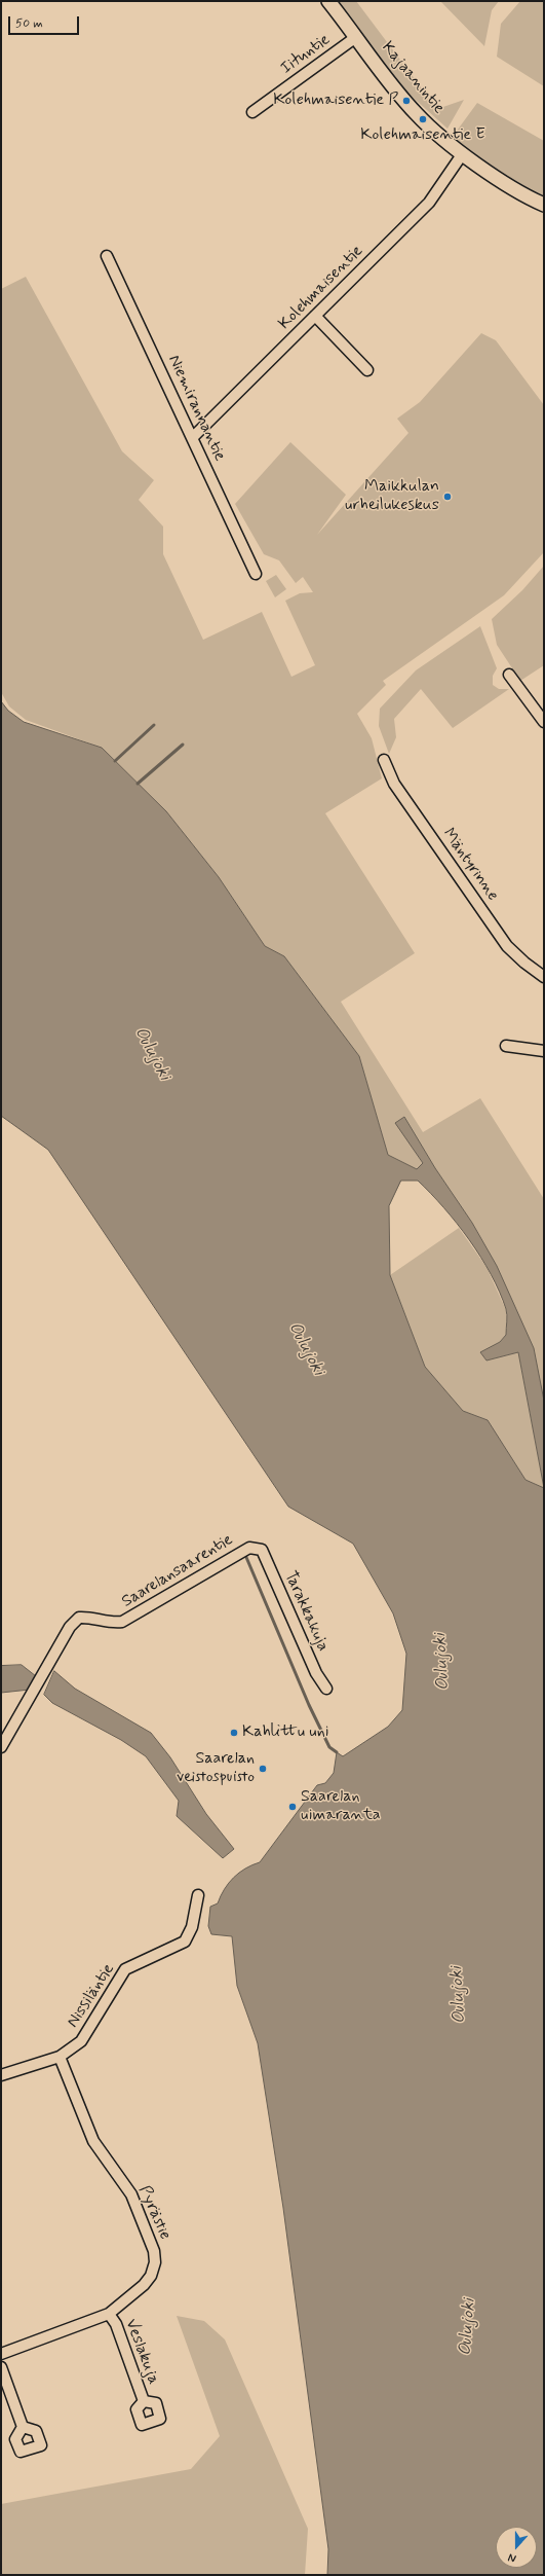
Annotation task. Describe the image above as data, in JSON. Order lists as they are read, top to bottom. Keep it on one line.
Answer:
{"streets":{"street":["Iituntie","Kajaanintie","Kolehmaisentie","Niemirannantie","Mäntyrinne","Saarelansaarentie","Tarakkakuja","Nissiläntie","Pyrästie","Veslakuja"]},"crossings":[["Iituntie","Kajaanintie"],["Kajaanintie","Kolehmaisentie"],["Kolehmaisentie","Niemirannantie"],["Saarelansaarentie","Tarakkakuja"],["Nissiläntie","Pyrästie"],["Pyrästie","Veslakuja"]],"water":["Oulujoki"],"places":["Kolehmaisentie P","Kolehmaisentie E","Maikkulan urheilukeskus","Kahlittu uni","Saarelan veistospuisto","Saarelan uimaranta"],"scale_bar":"50 m","north":"bottom"}
